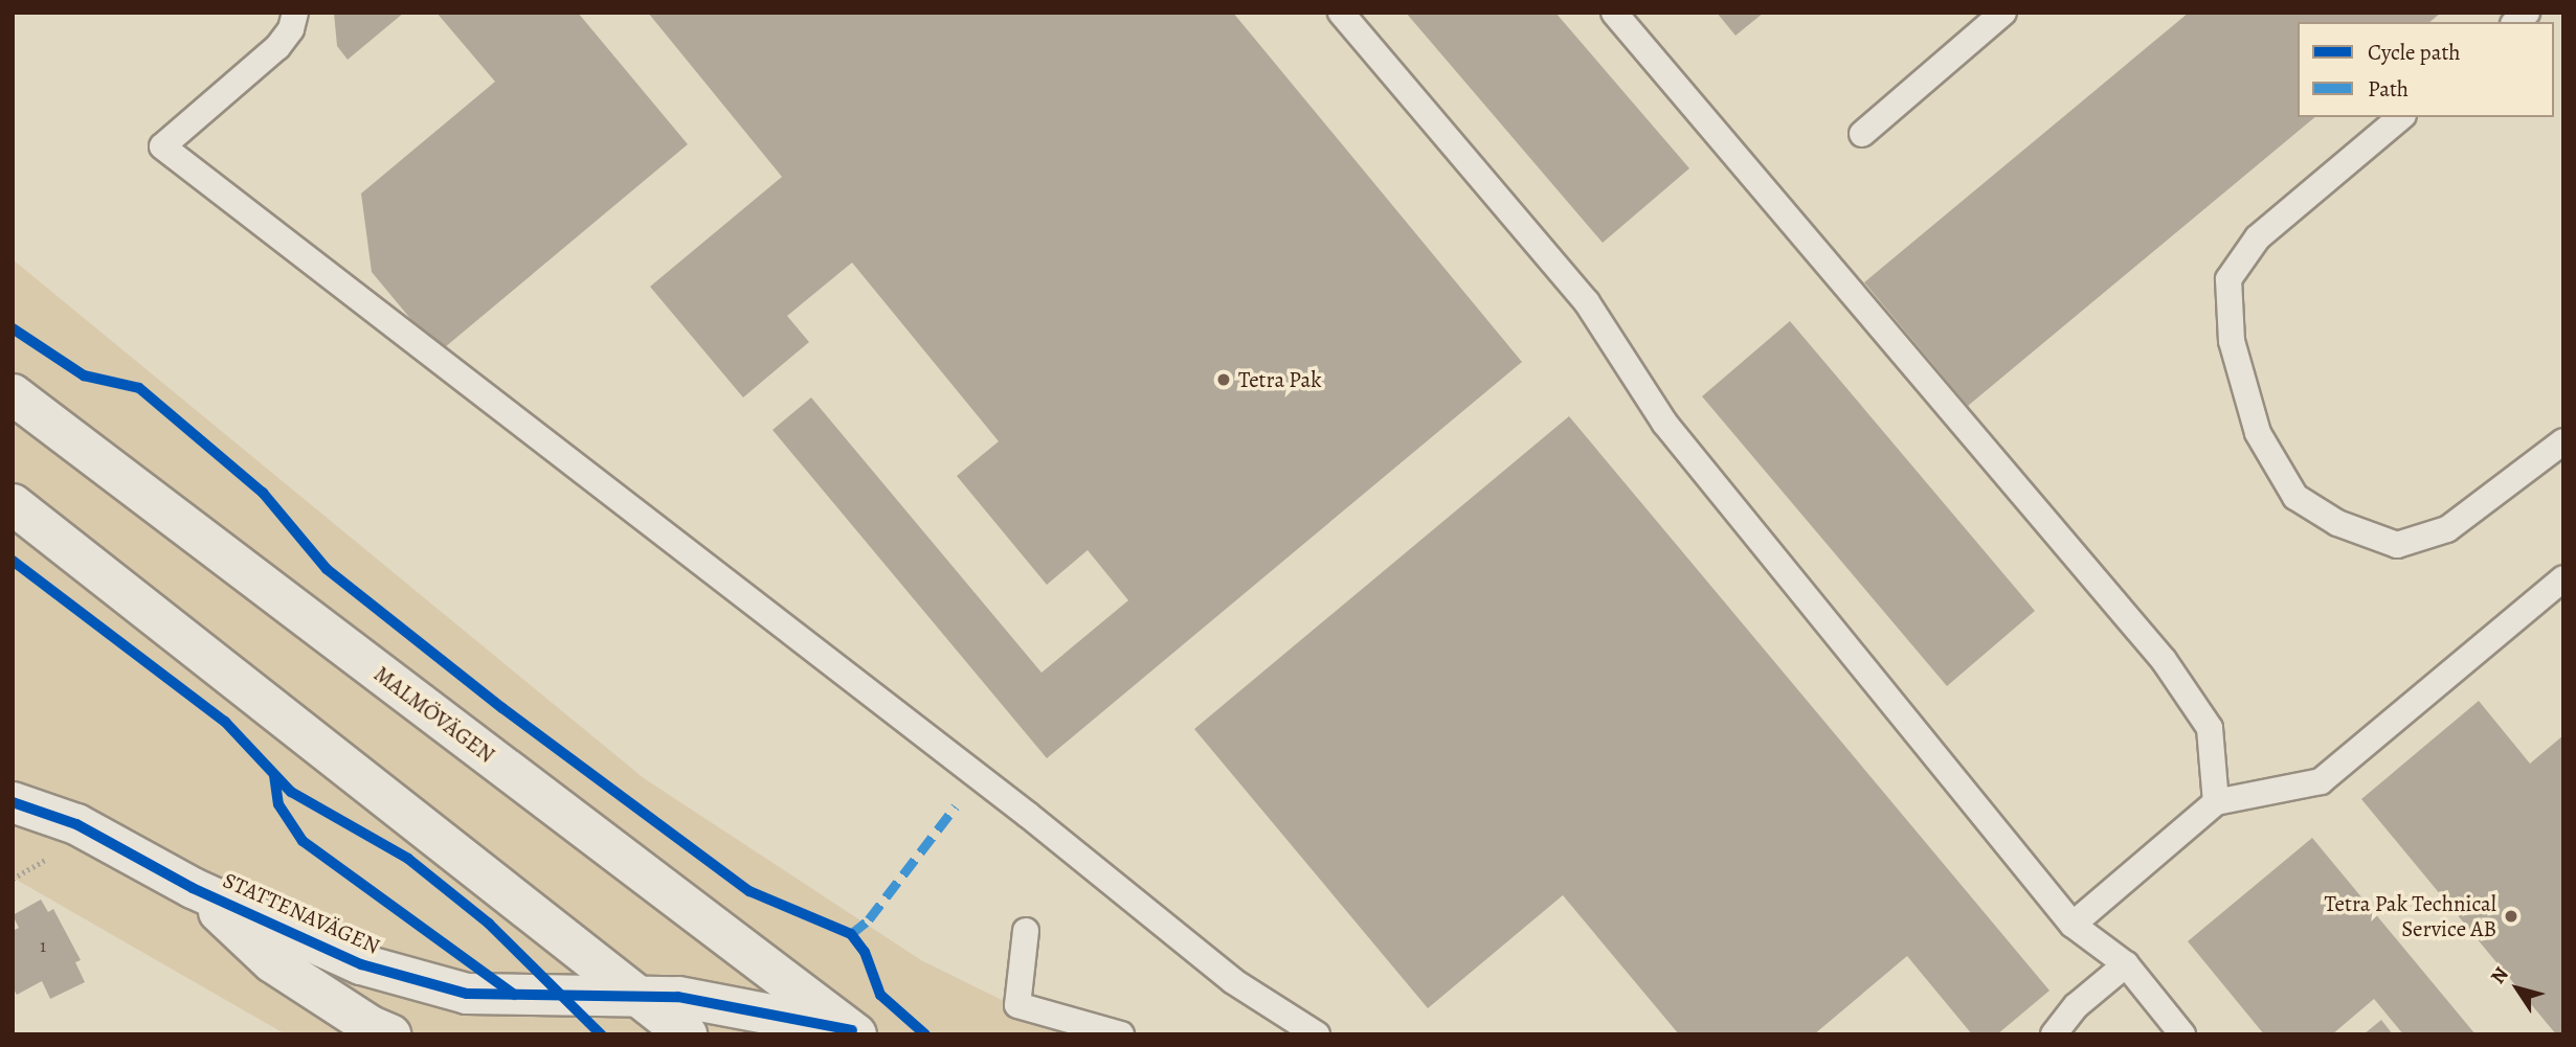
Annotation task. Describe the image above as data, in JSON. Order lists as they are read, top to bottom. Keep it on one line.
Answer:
{"streets":{"main road":["MALMÖVÄGEN","STATTENAVÄGEN"]},"crossings":[["MALMÖVÄGEN","STATTENAVÄGEN"]],"places":["Tetra Pak","Tetra Pak Technical Service AB"],"house_numbers":["1"],"legend":["Cycle path","Path"],"north":"top left"}
